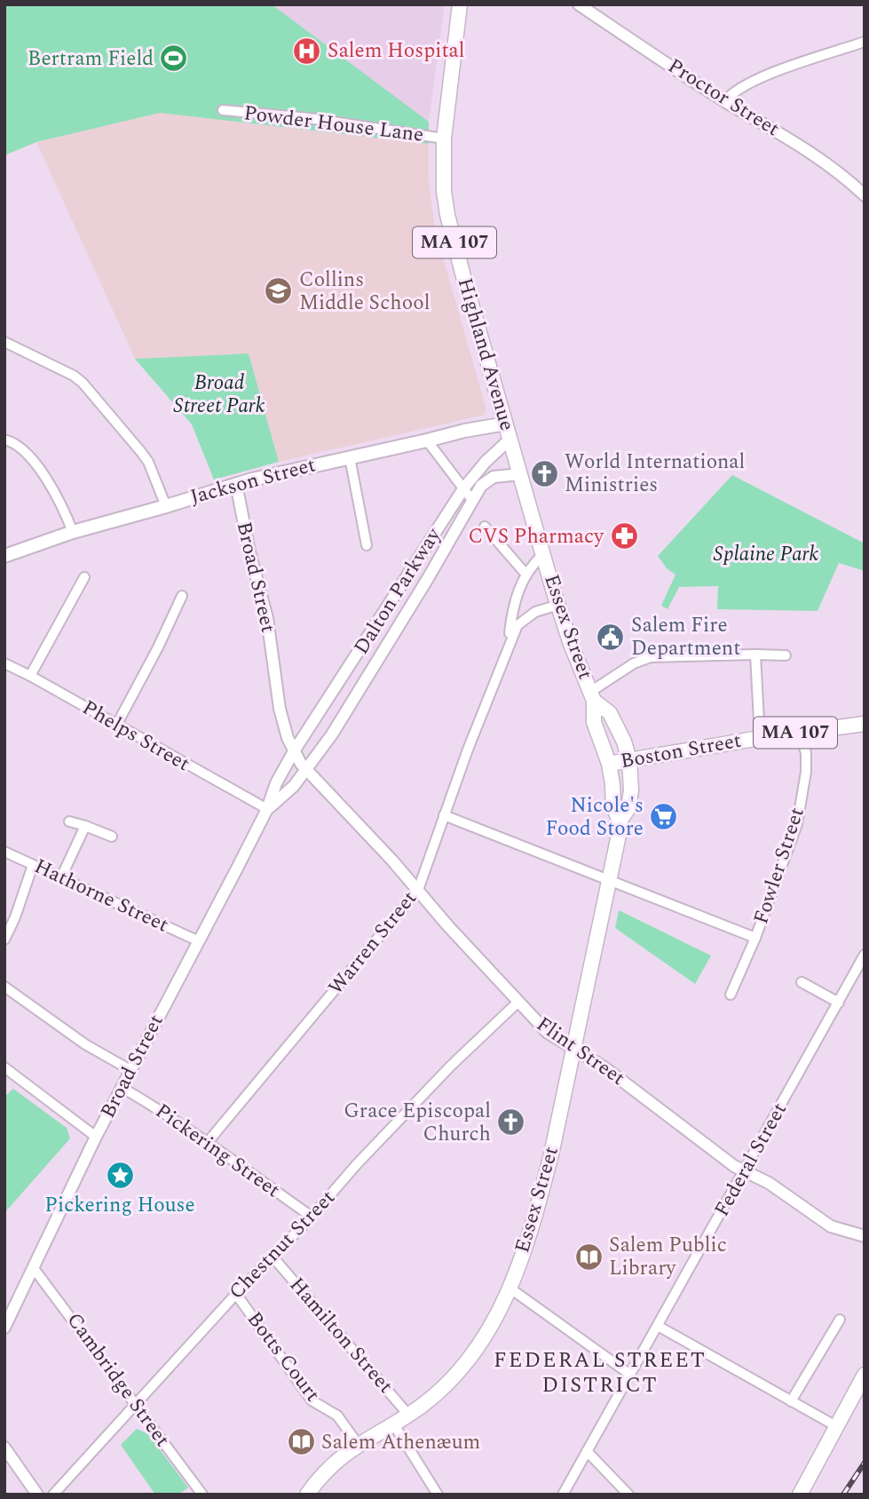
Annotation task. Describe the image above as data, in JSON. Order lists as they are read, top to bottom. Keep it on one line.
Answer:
{"streets":{"main road":["MA 107","Highland Avenue","Jackson Street","Essex Street","Boston Street"],"street":["Proctor Street","Powder House Lane","Broad Street","Dalton Parkway","Phelps Street","Fowler Street","Hathorne Street","Warren Street","Flint Street","Pickering Street","Federal Street","Chestnut Street","Hamilton Street","Botts Court","Cambridge Street"]},"crossings":[["Powder House Lane","Highland Avenue"],["Highland Avenue","Jackson Street"],["Highland Avenue","Dalton Parkway"],["Highland Avenue","Essex Street"],["Highland Avenue","Warren Street"],["Jackson Street","Broad Street"],["Broad Street","Dalton Parkway"],["Broad Street","Phelps Street"],["Broad Street","Hathorne Street"],["Broad Street","Flint Street"],["Broad Street","Pickering Street"],["Broad Street","Cambridge Street"],["Dalton Parkway","Flint Street"],["Essex Street","Boston Street"],["Essex Street","Warren Street"],["Essex Street","Flint Street"],["Essex Street","Hamilton Street"],["Essex Street","Botts Court"],["Boston Street","Fowler Street"],["Warren Street","Flint Street"],["Warren Street","Pickering Street"],["Flint Street","Federal Street"],["Flint Street","Chestnut Street"],["Pickering Street","Chestnut Street"],["Chestnut Street","Hamilton Street"],["Chestnut Street","Botts Court"],["Chestnut Street","Cambridge Street"]],"districts":["FEDERAL STREET DISTRICT"],"parks":["Broad Street Park","Splaine Park"],"places":{"hospital":["Salem Hospital"],"sports":["Bertram Field"],"school or university":["Collins Middle School"],"church":["World International Ministries","Grace Episcopal Church"],"pharmacy":["CVS Pharmacy"],"public building":["Salem Fire Department"],"supermarket":["Nicole's Food Store"],"place":["Pickering House"],"library":["Salem Public Library","Salem Athenæum"]}}
